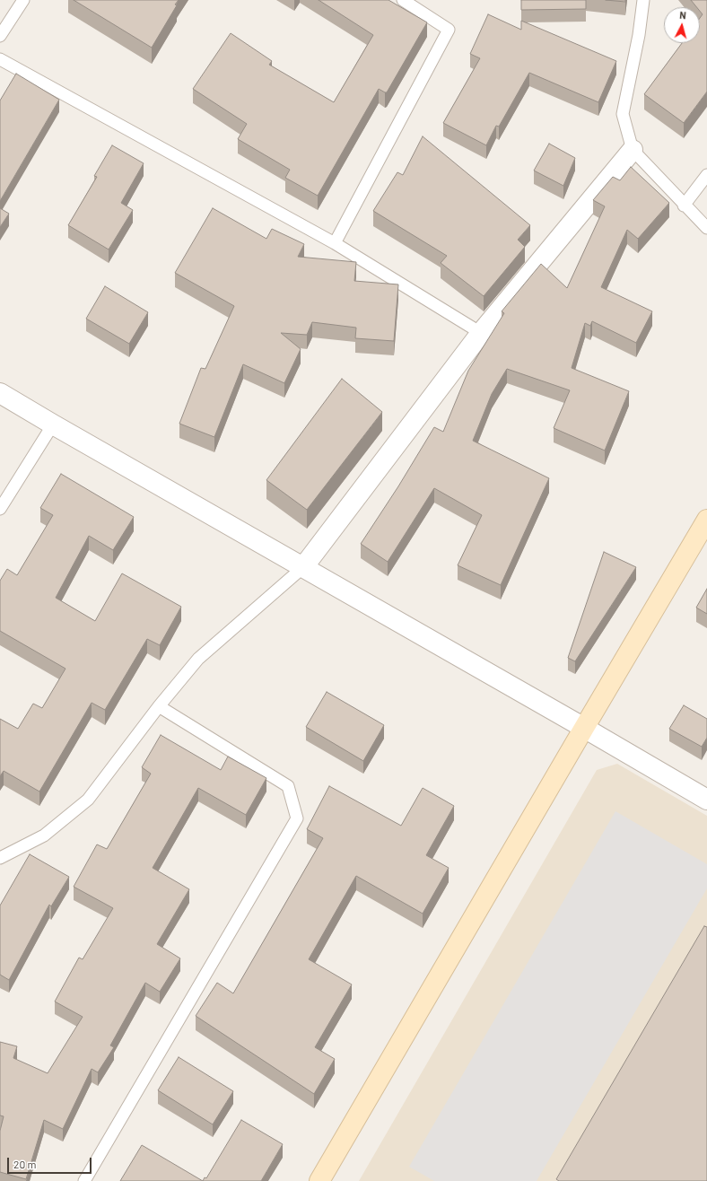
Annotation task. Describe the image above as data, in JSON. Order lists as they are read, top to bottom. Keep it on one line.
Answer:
{"scale_bar":"20 m","north":"top"}
